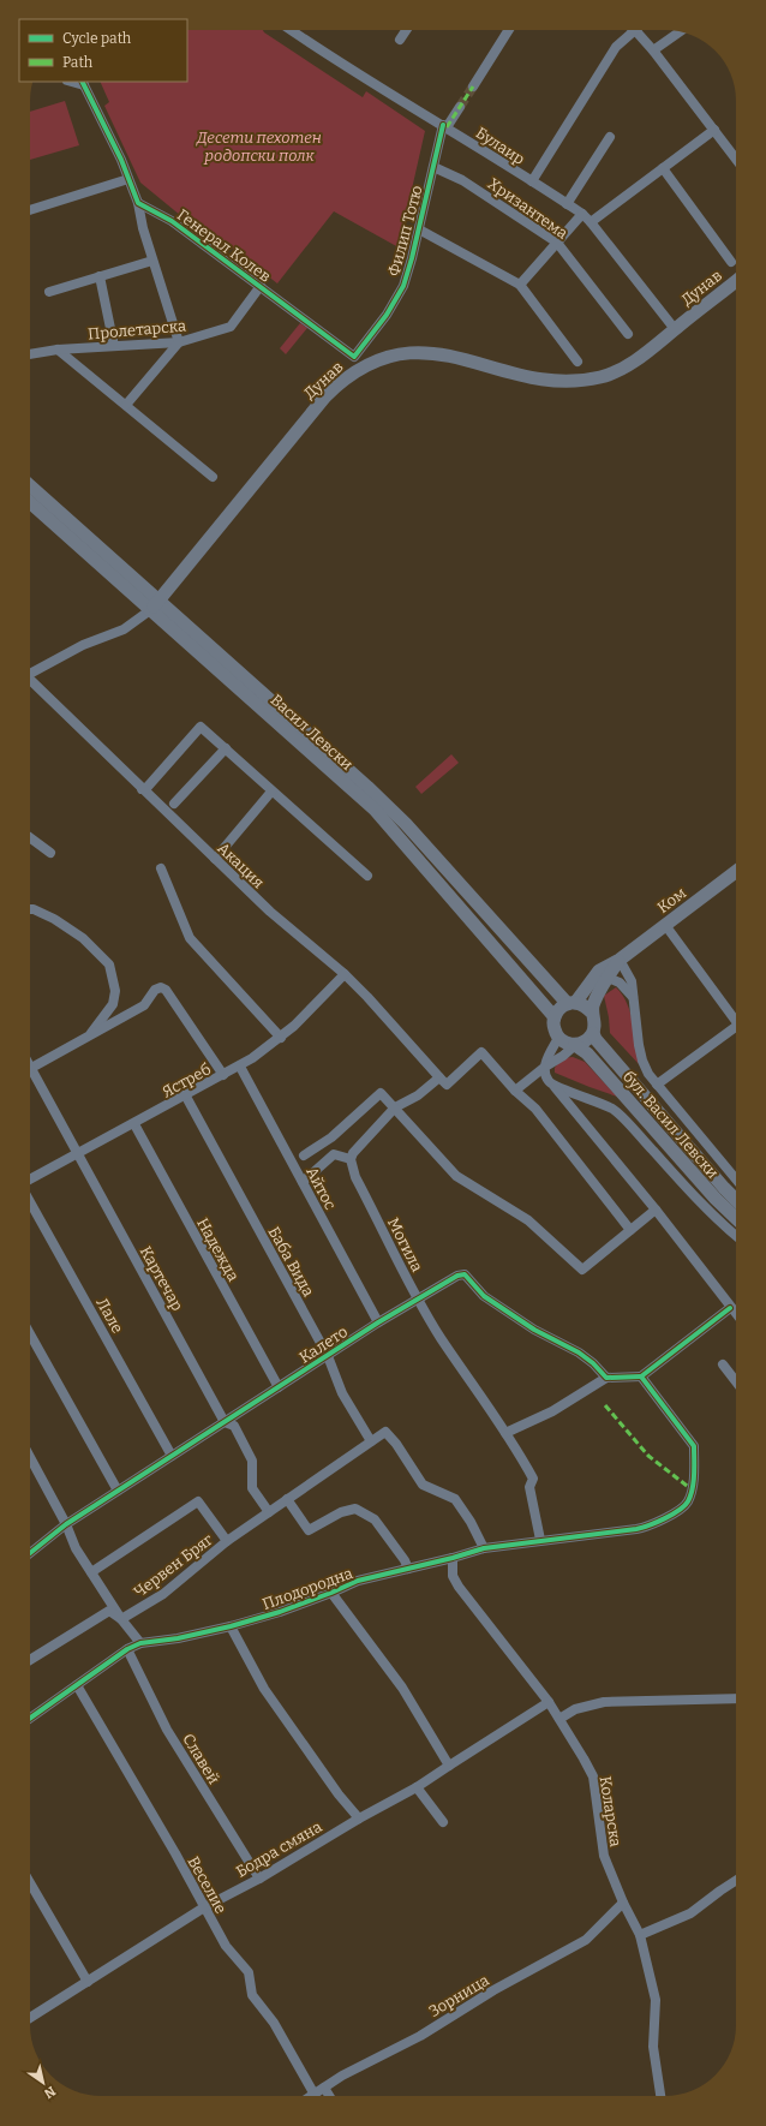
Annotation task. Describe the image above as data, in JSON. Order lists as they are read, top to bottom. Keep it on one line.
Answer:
{"streets":{"main road":["Дунав","Васил Левски","Ком","бул. Васил Левски"],"street":["Булаир","Хризантема","Филип Тотю","Генерал Колев","Пролетарска","Акация","Ястреб","Айтос","Могила","Надежда","Баба Вида","Картечар","Лале","Калето","Червен Бряг","Плодородна","Славей","Коларска","Бодра смяна","Веселие","Зорница"]},"crossings":[["Булаир","Филип Тотю"],["Булаир","Дунав"],["Хризантема","Филип Тотю"],["Филип Тотю","Генерал Колев"],["Генерал Колев","Пролетарска"],["Дунав","Васил Левски"],["Васил Левски","бул. Васил Левски"],["Акация","Ястреб"],["Ястреб","Айтос"],["Ястреб","Надежда"],["Ястреб","Баба Вида"],["Ястреб","Картечар"],["Айтос","Калето"],["Могила","Калето"],["Могила","Плодородна"],["Надежда","Калето"],["Баба Вида","Калето"],["Баба Вида","Червен Бряг"],["Картечар","Калето"],["Картечар","Червен Бряг"],["Лале","Калето"],["Плодородна","Славей"],["Плодородна","Коларска"],["Плодородна","Веселие"],["Славей","Бодра смяна"],["Коларска","Бодра смяна"],["Коларска","Зорница"],["Бодра смяна","Веселие"],["Веселие","Зорница"]],"parks":["Десети пехотен родопски полк"],"legend":["Cycle path","Path"],"north":"bottom right"}
